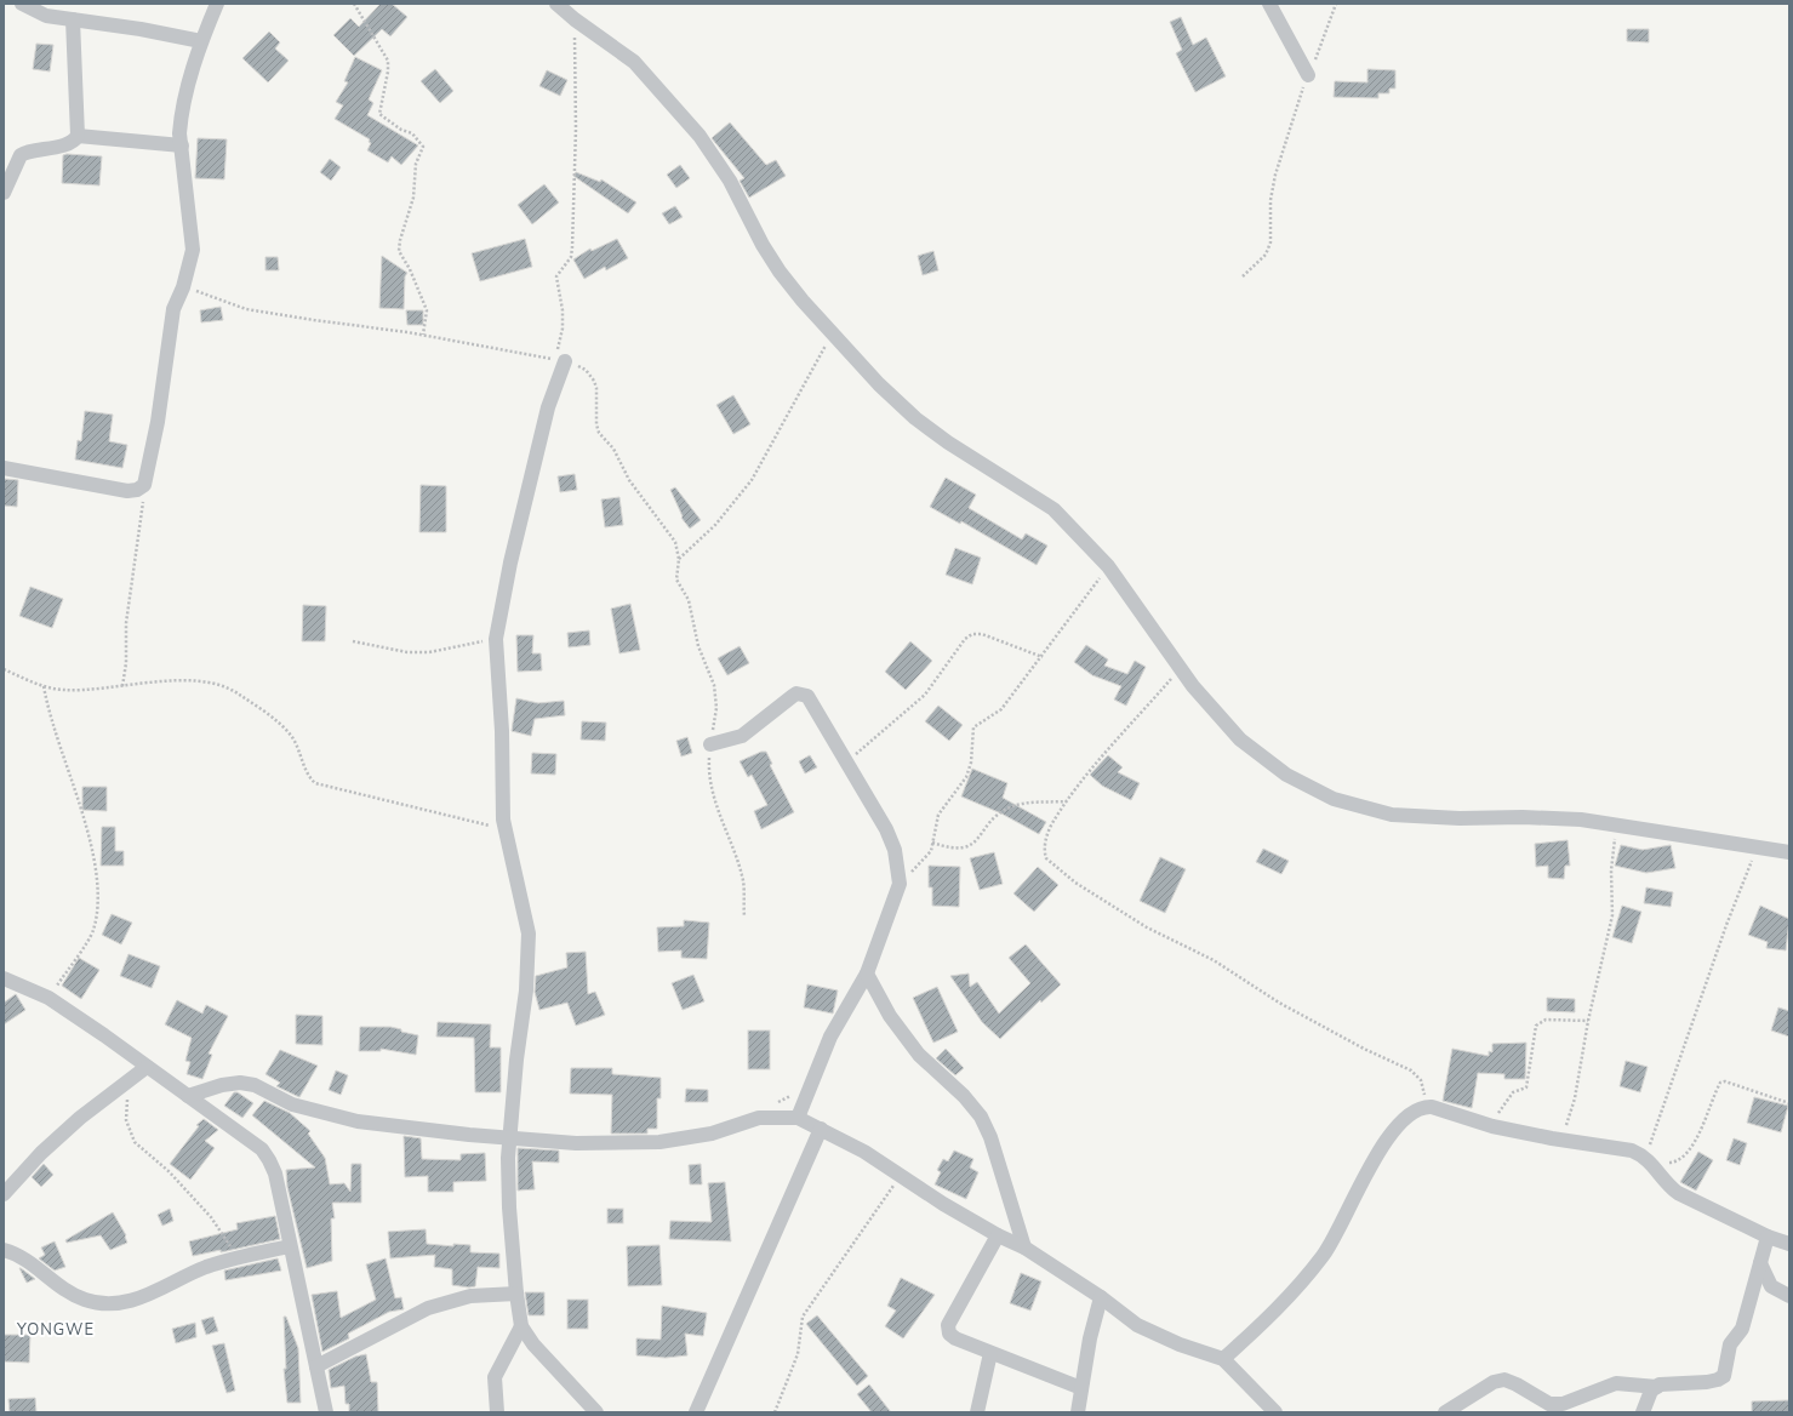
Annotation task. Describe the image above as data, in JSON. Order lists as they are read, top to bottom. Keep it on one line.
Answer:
{"districts":["YONGWE"]}
